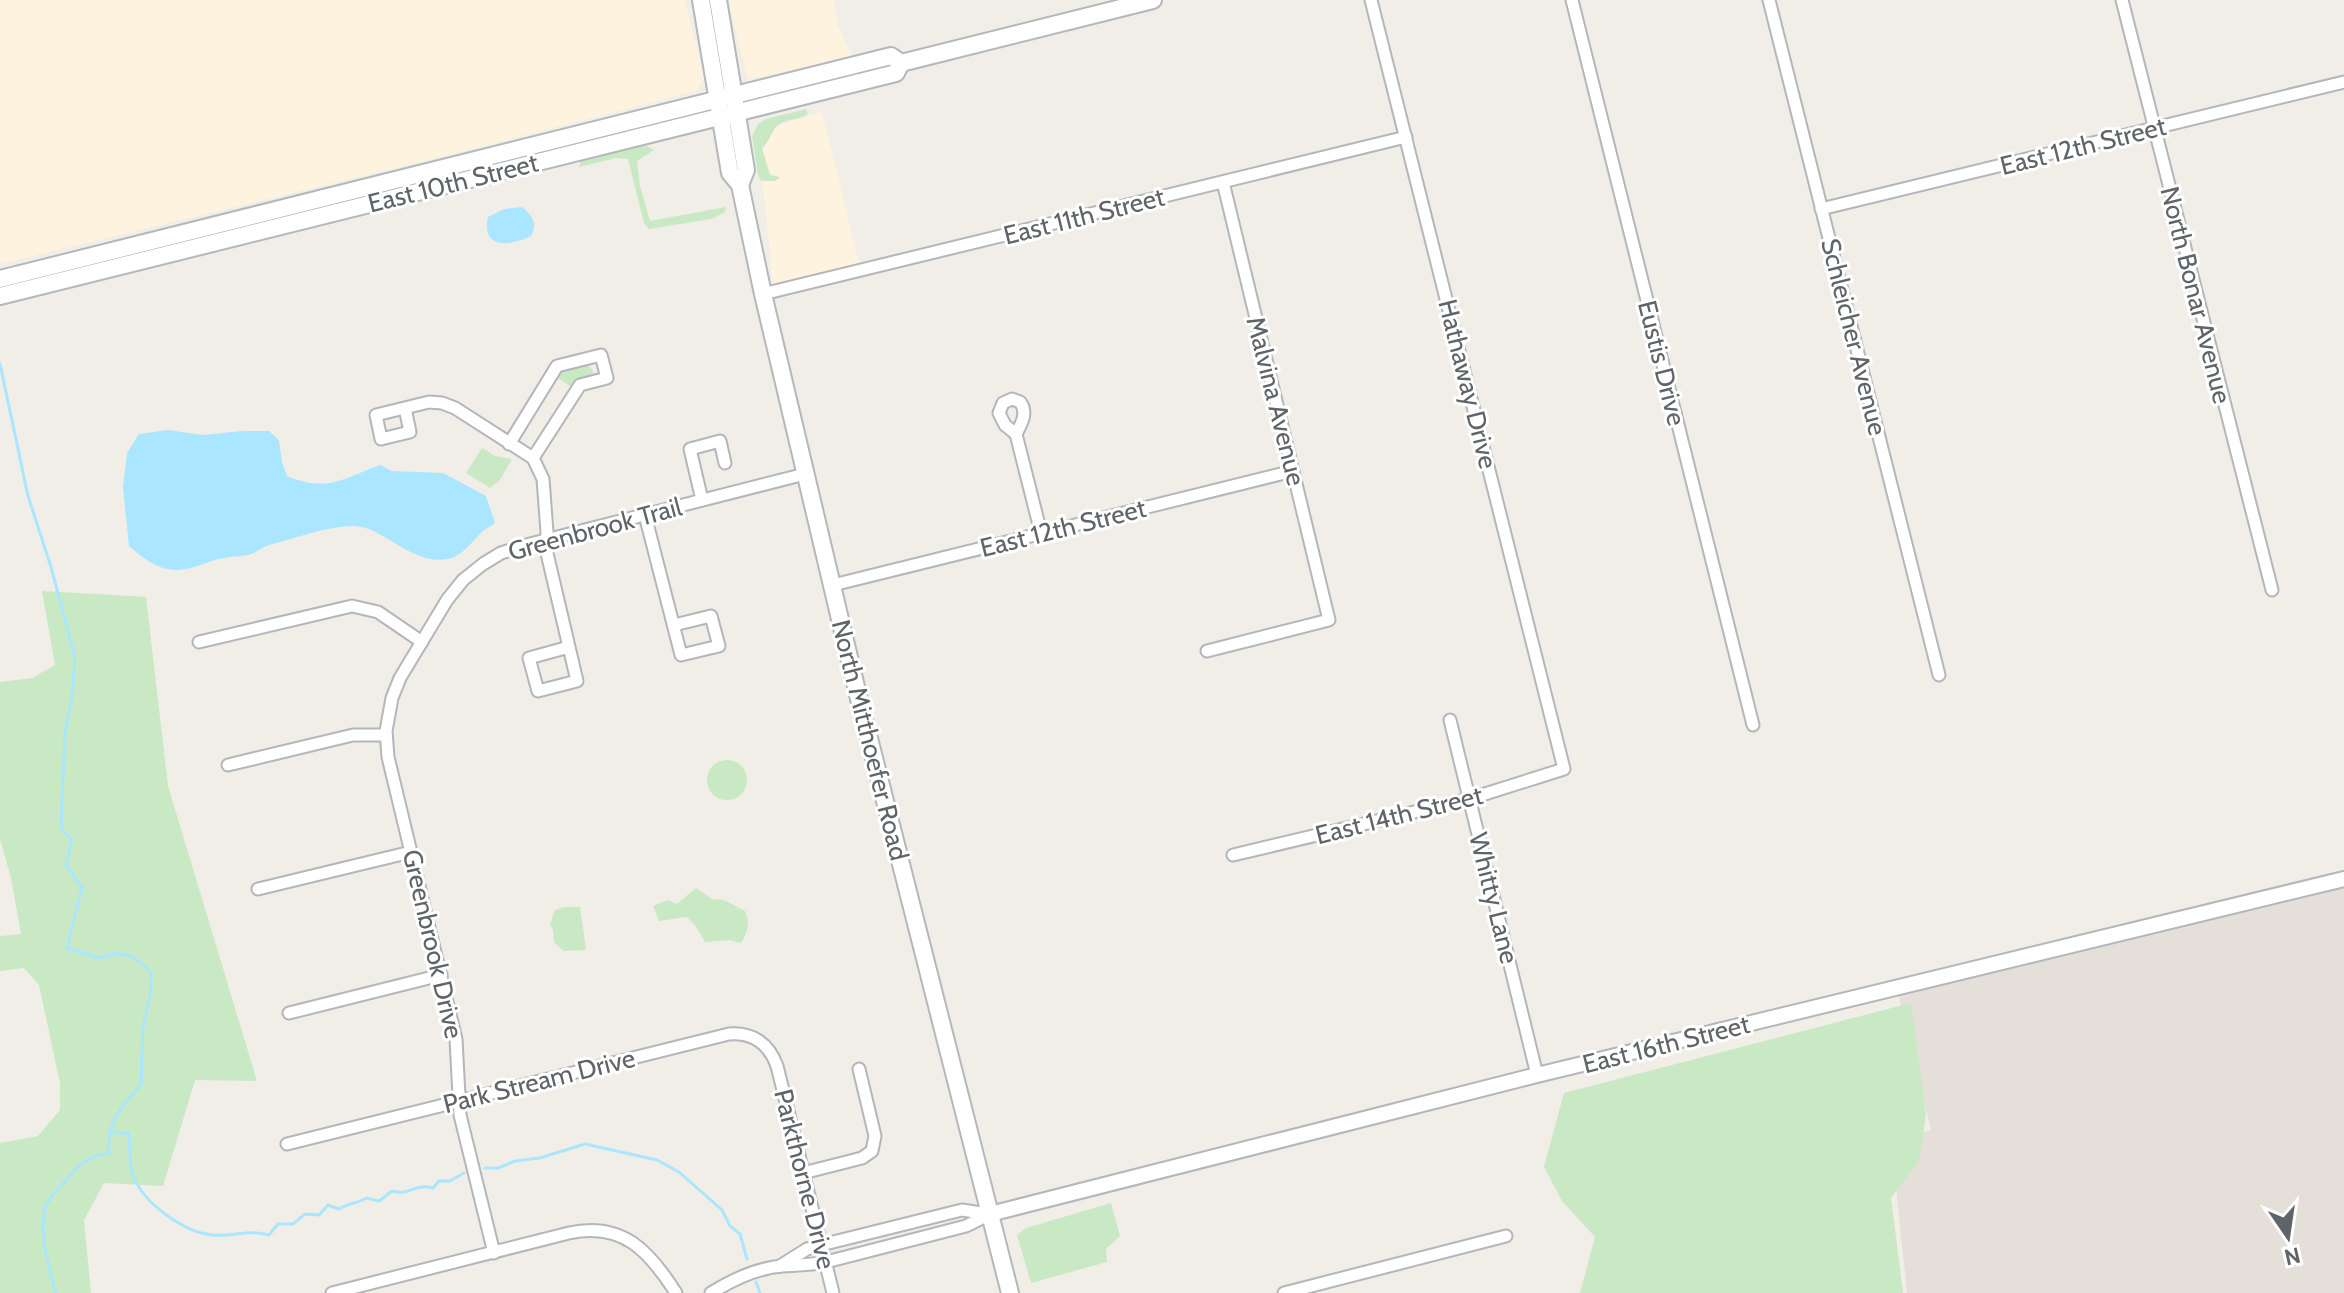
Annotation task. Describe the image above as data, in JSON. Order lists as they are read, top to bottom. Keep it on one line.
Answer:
{"streets":{"main road":["East 10th Street","North Mitthoefer Road"],"street":["East 12th Street","East 11th Street","North Bonar Avenue","Schleicher Avenue","Eustis Drive","Hathaway Drive","Malvina Avenue","Greenbrook Trail","East 14th Street","Whitty Lane","Greenbrook Drive","East 16th Street","Park Stream Drive","Parkthorne Drive"]},"crossings":[["East 12th Street","North Bonar Avenue"],["East 12th Street","Schleicher Avenue"],["East 12th Street","Malvina Avenue"],["East 12th Street","North Mitthoefer Road"],["East 10th Street","North Mitthoefer Road"],["East 11th Street","Hathaway Drive"],["East 11th Street","Malvina Avenue"],["East 11th Street","North Mitthoefer Road"],["Hathaway Drive","East 14th Street"],["Greenbrook Trail","North Mitthoefer Road"],["Greenbrook Trail","Greenbrook Drive"],["North Mitthoefer Road","East 16th Street"],["East 14th Street","Whitty Lane"],["Whitty Lane","East 16th Street"],["Greenbrook Drive","Park Stream Drive"],["Park Stream Drive","Parkthorne Drive"]],"north":"bottom"}
